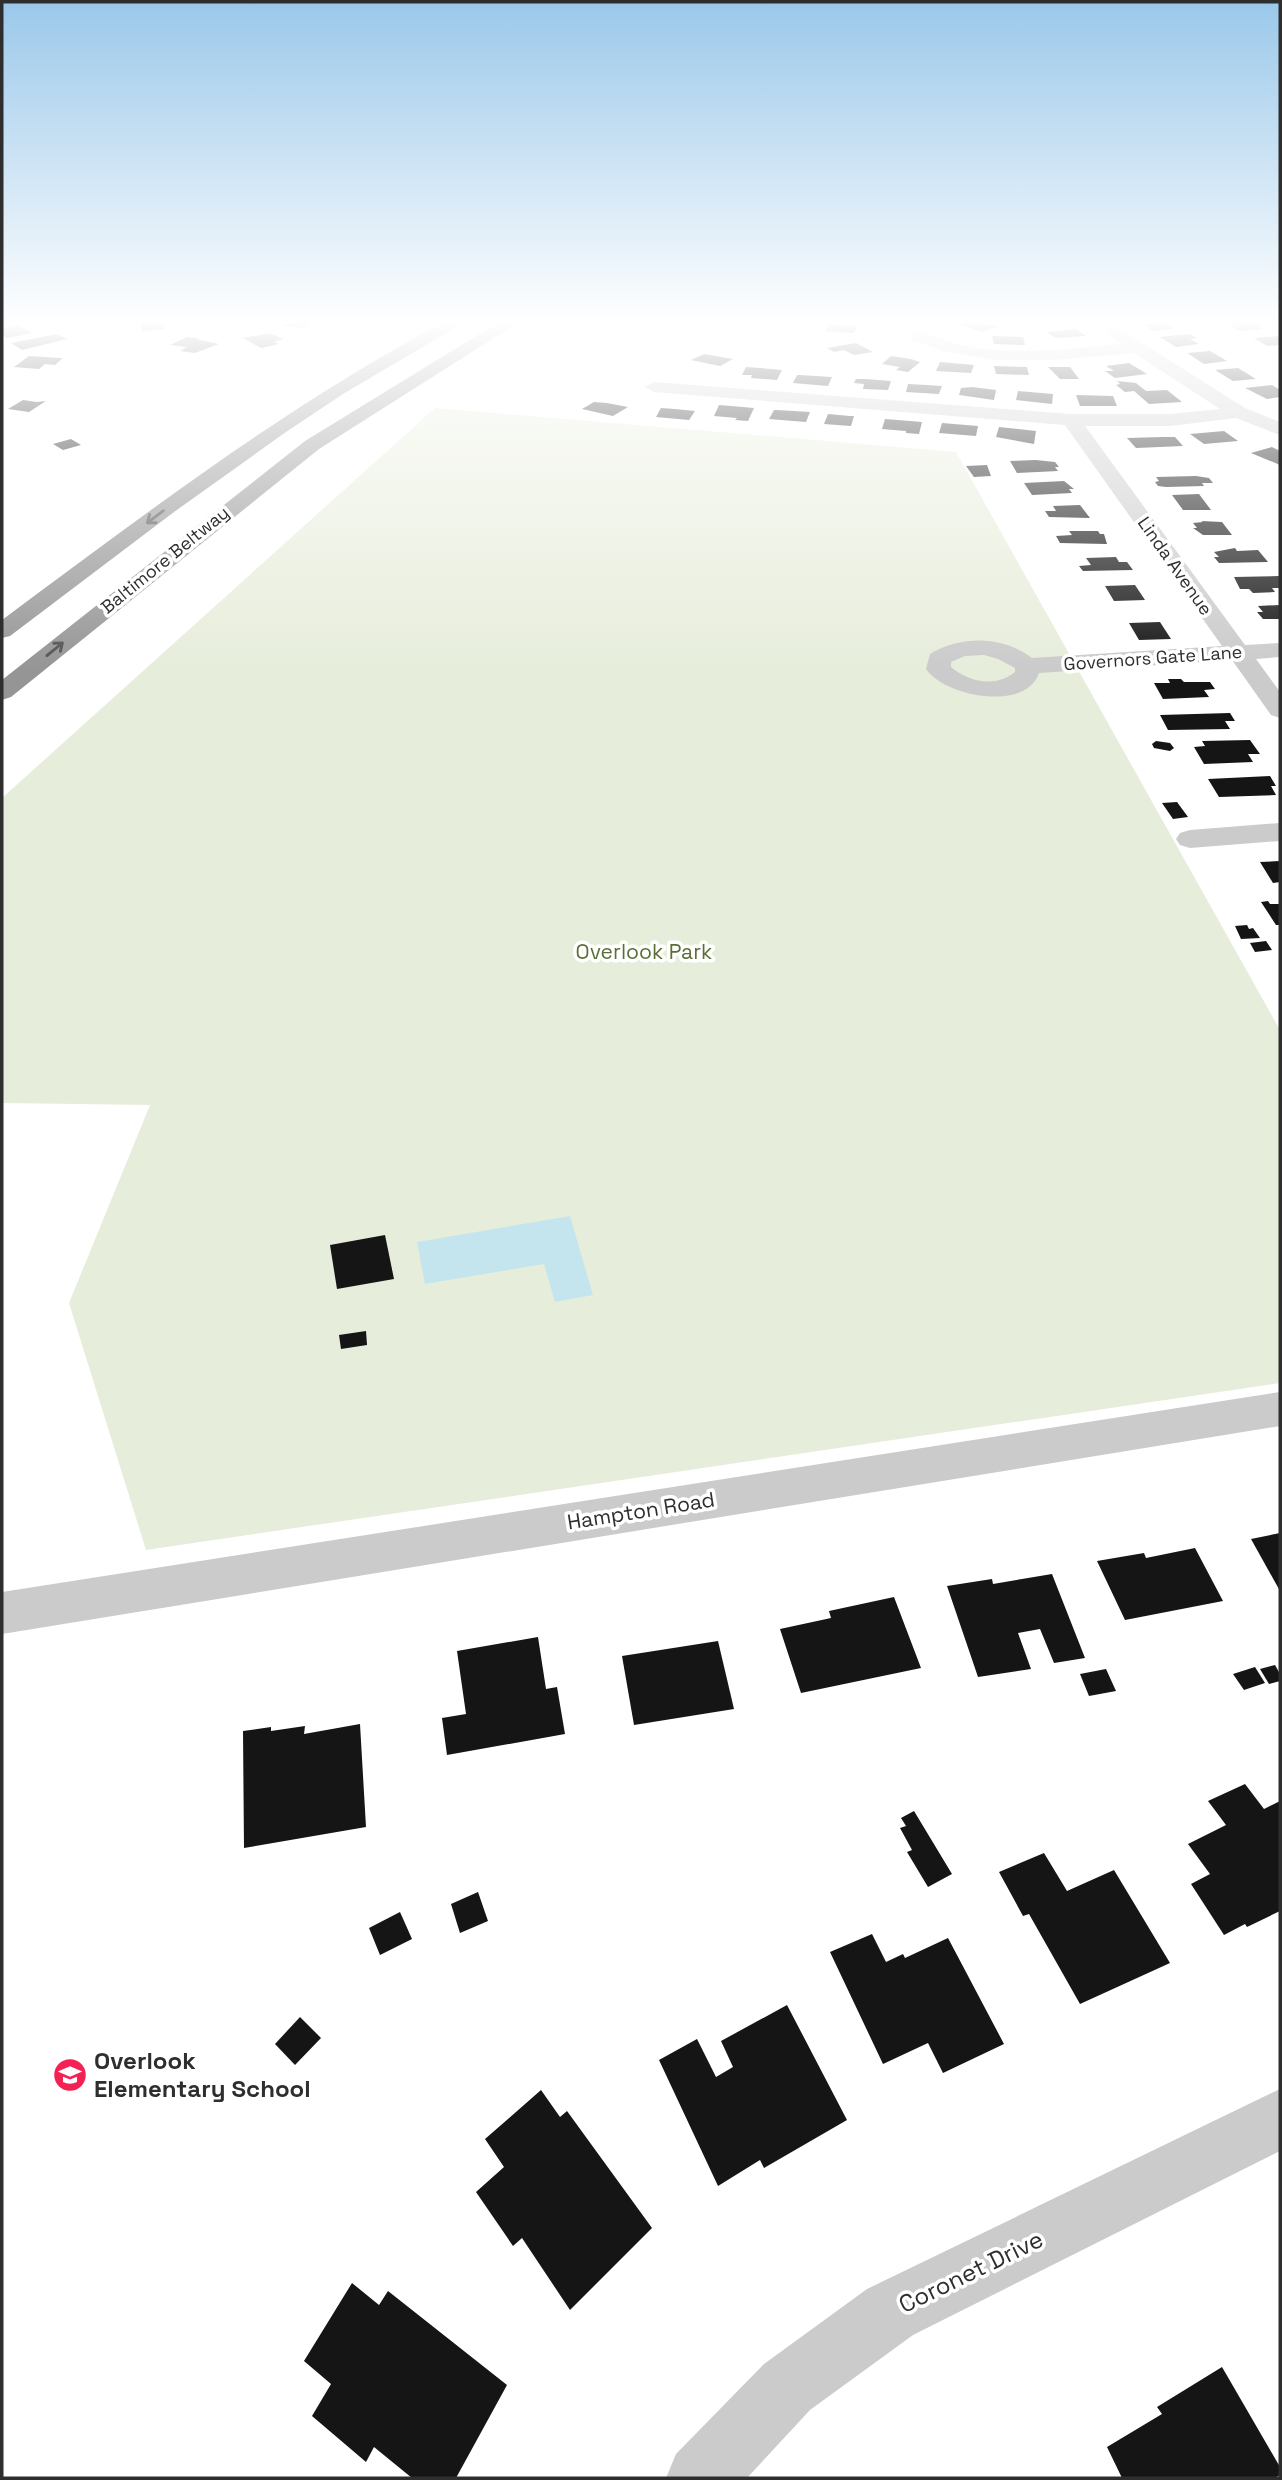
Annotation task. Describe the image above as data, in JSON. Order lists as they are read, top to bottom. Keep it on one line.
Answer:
{"streets":{"highway":["Baltimore Beltway"],"street":["Linda Avenue","Governors Gate Lane","Hampton Road","Coronet Drive"]},"crossings":[["Linda Avenue","Governors Gate Lane"]],"parks":["Overlook Park"],"places":{"school or university":["Overlook Elementary School"]}}
